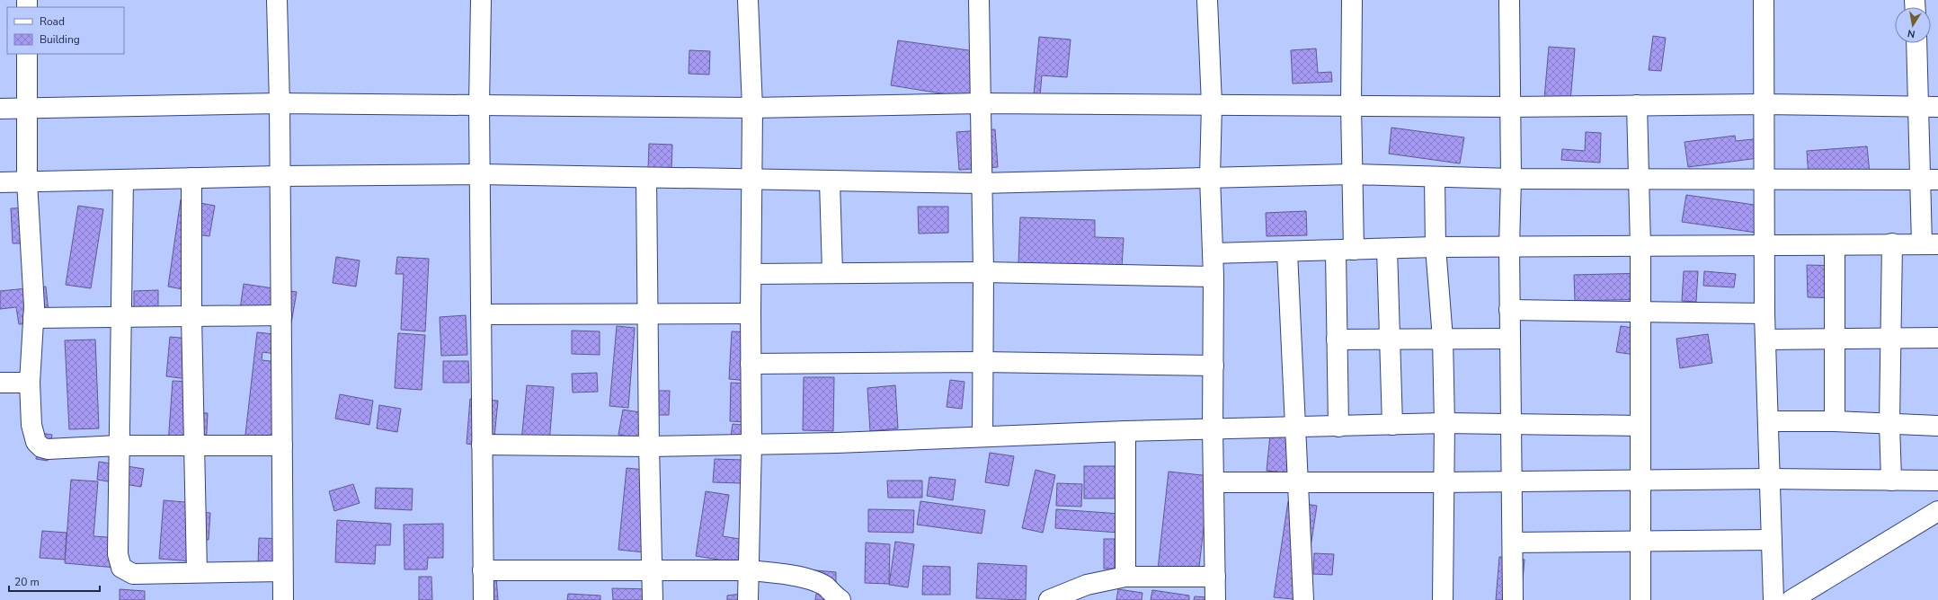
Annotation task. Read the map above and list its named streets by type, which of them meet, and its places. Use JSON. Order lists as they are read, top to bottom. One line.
{"legend":["Road","Building"],"scale_bar":"20 m","north":"bottom"}
